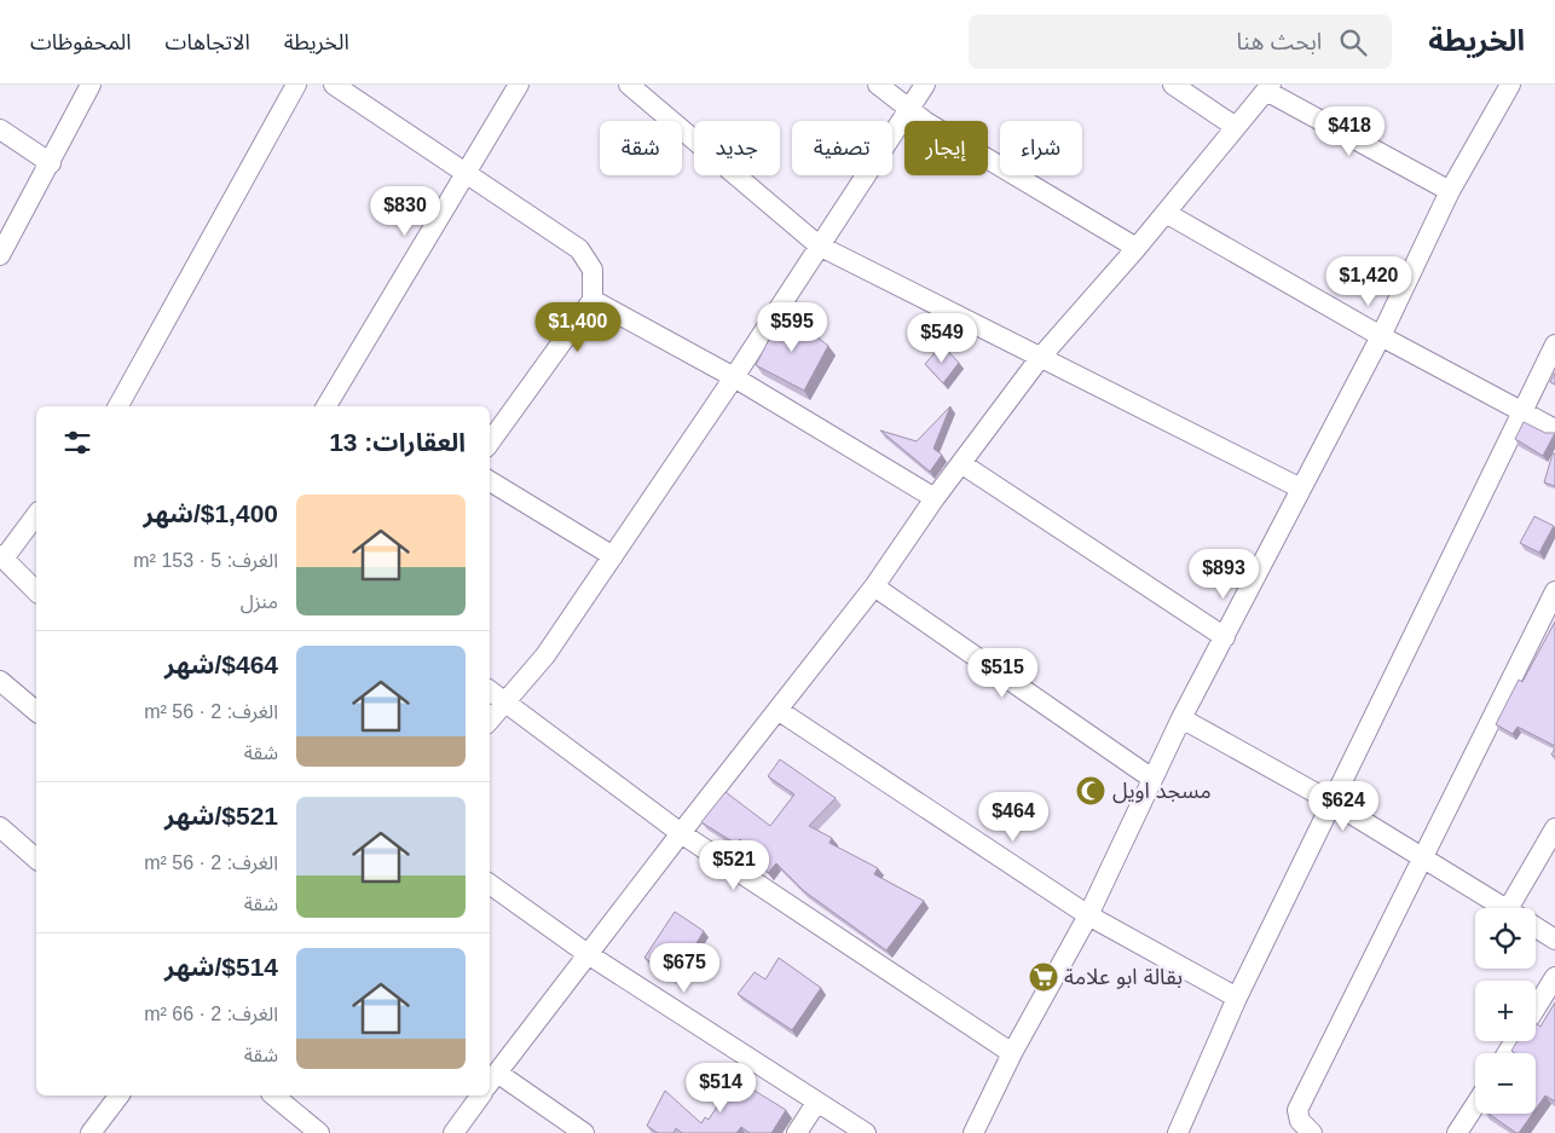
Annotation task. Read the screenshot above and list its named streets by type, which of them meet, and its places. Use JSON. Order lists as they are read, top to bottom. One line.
{"places":{"mosque":["مسجد اويل"],"supermarket":["بقالة ابو علامة"]},"page":{"header":"الخريطة","search":"ابحث هنا","nav":["الخريطة","الاتجاهات","المحفوظات"],"price":["$418","$830","$1,420","$1,400","$595","$549","$893","$515","$624","$464","$521","$675","$514"],"chip":["شراء","إيجار","تصفية","جديد","شقة"],"heading":"العقارات: 13","list":[{"name":"$1,400/شهر","note":"الغرف: 5 · 153 m² · منزل"},{"name":"$464/شهر","note":"الغرف: 2 · 56 m² · شقة"},{"name":"$521/شهر","note":"الغرف: 2 · 56 m² · شقة"},{"name":"$514/شهر","note":"الغرف: 2 · 66 m² · شقة"}],"map_buttons":["+","−"]}}
